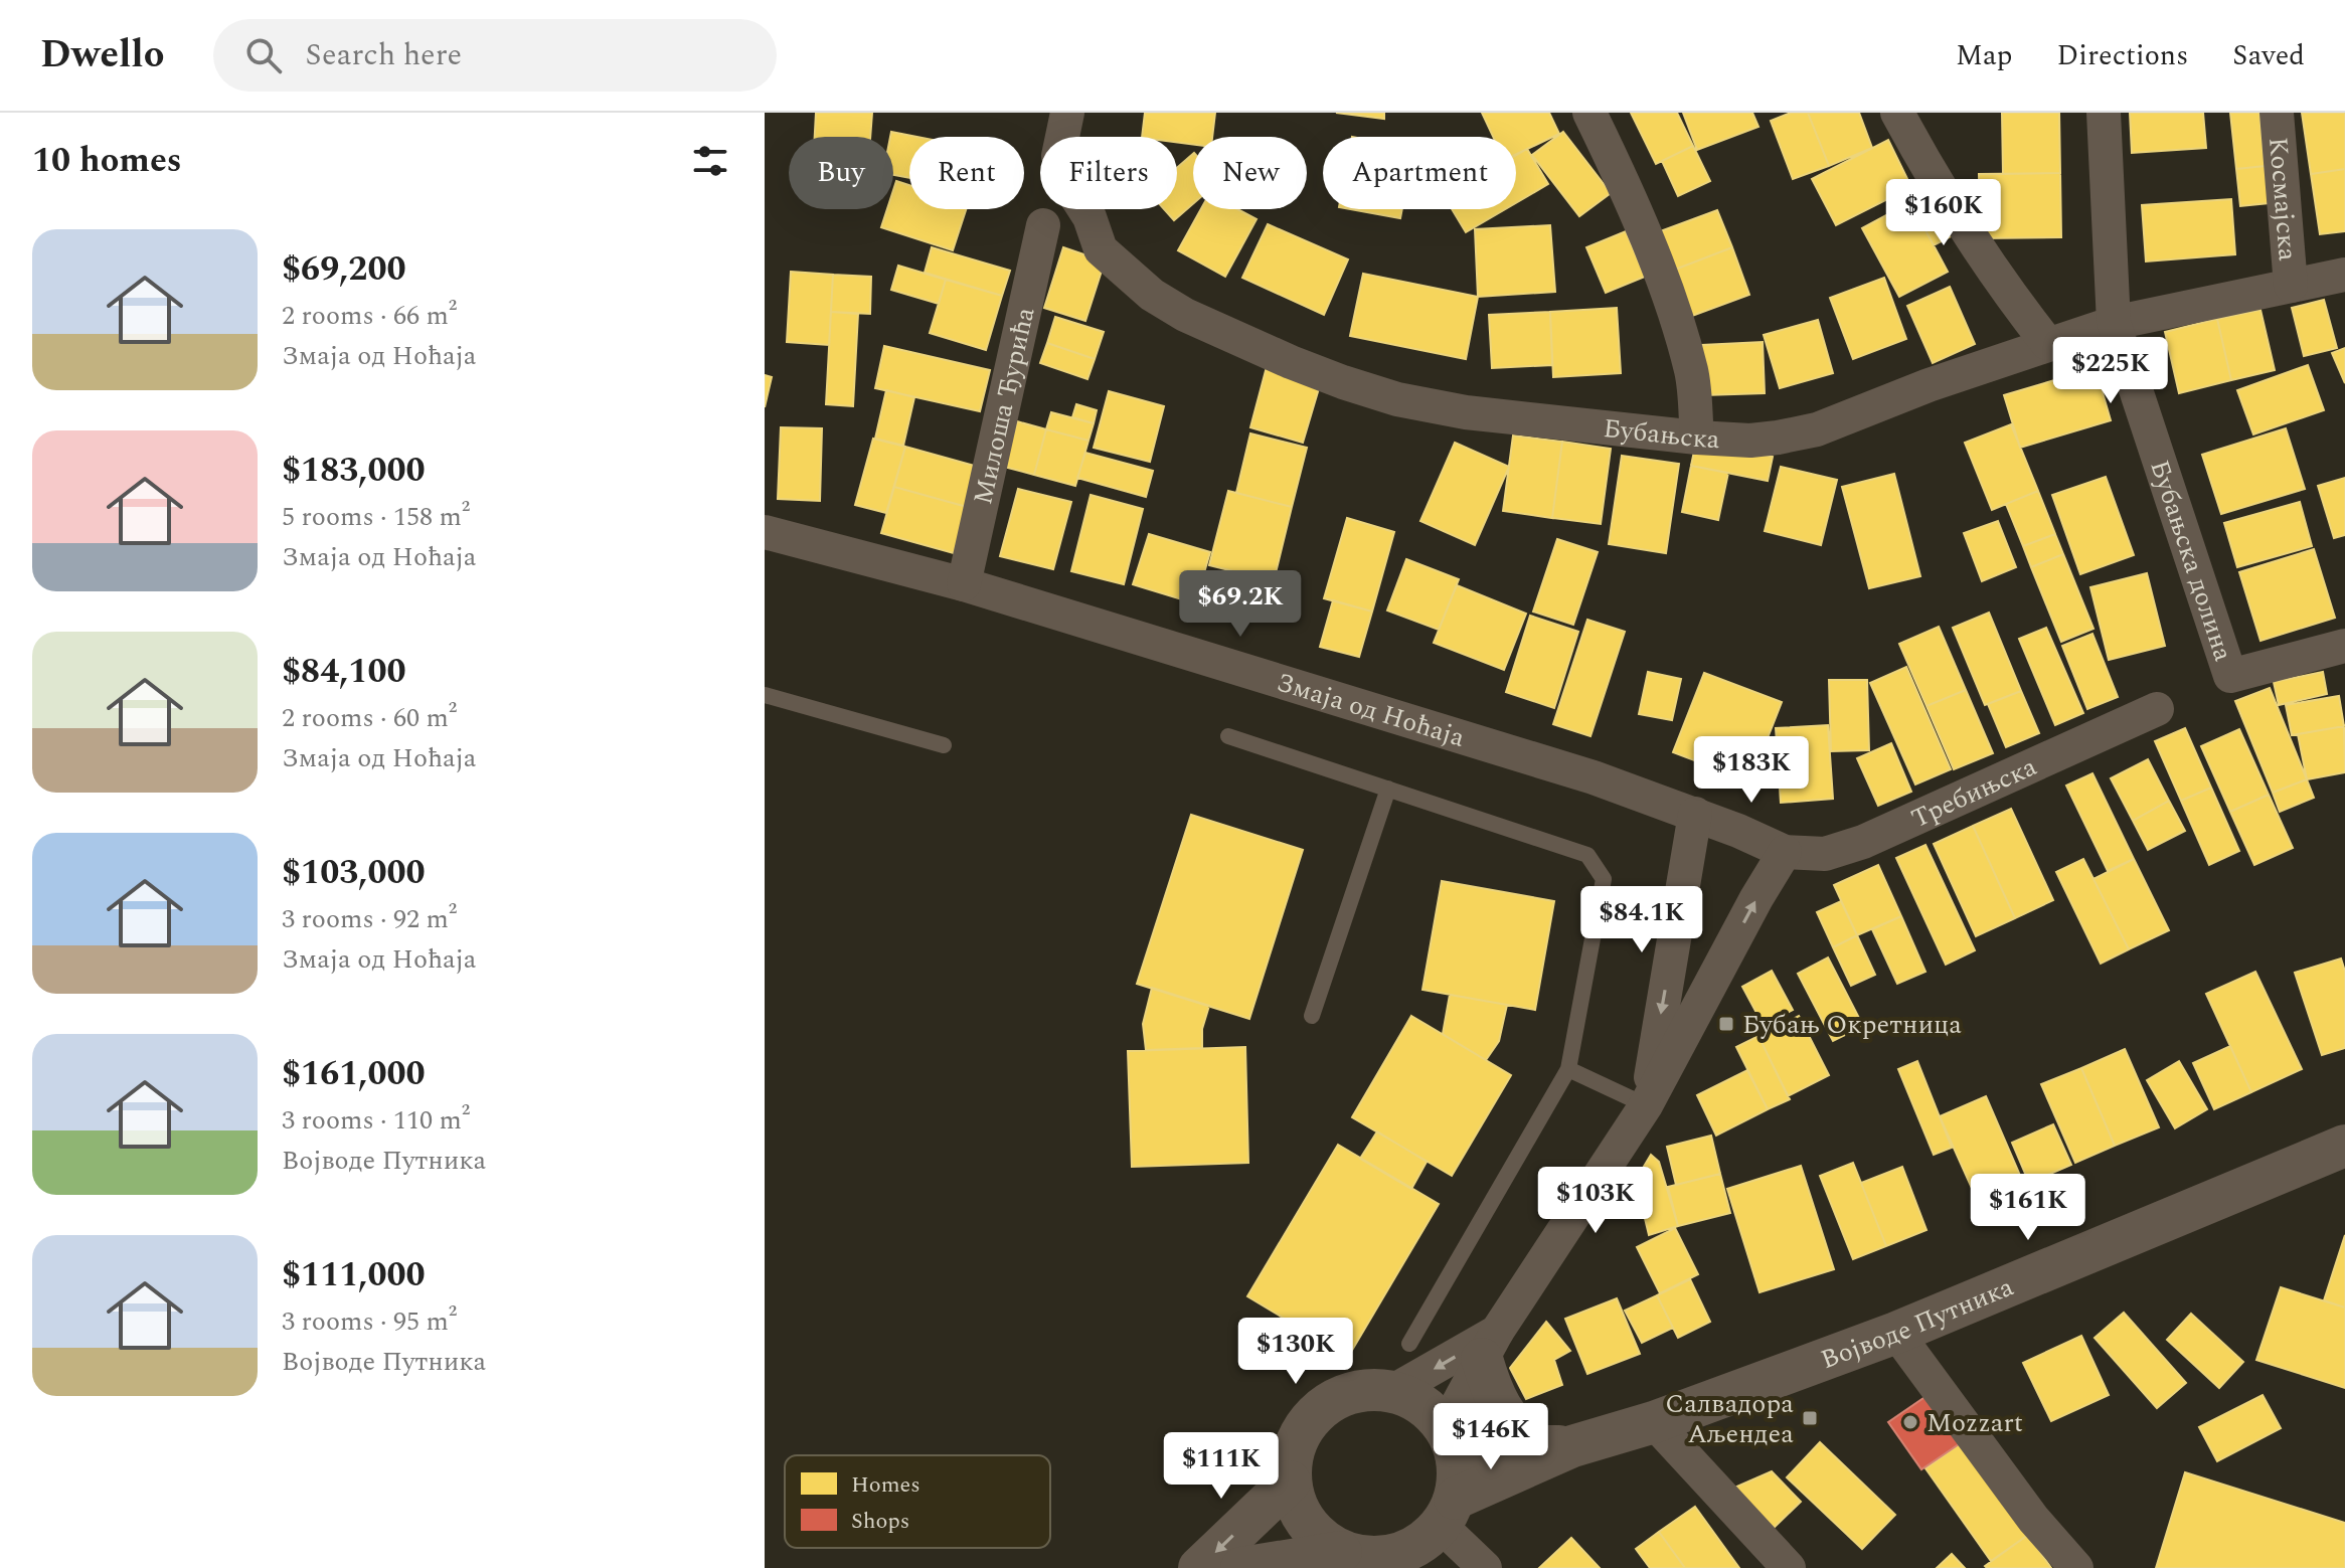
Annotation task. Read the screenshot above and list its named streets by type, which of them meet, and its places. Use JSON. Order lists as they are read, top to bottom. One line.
{"streets":{"street":["Космајска","Милоша Ђурића","Бубањска","Бубањска долина","Змаја од Ноћаја","Требињска","Војводе Путника"]},"crossings":[["Космајска","Бубањска"],["Милоша Ђурића","Змаја од Ноћаја"],["Бубањска","Бубањска долина"],["Змаја од Ноћаја","Требињска"]],"places":{"transit":["Бубањ Окретница","Салвадора Аљендеа"],"other":["Mozzart"]},"legend":["Homes","Shops"],"page":{"header":"Dwello","search":"Search here","nav":["Map","Directions","Saved"],"heading":"10 homes","chip":["Buy","Rent","Filters","New","Apartment"],"price":["$160K","$225K","$69.2K","$183K","$84.1K","$103K","$161K","$130K","$146K","$111K"],"list":[{"name":"$69,200","note":"2 rooms · 66 m² · Змаја од Ноћаја"},{"name":"$183,000","note":"5 rooms · 158 m² · Змаја од Ноћаја"},{"name":"$84,100","note":"2 rooms · 60 m² · Змаја од Ноћаја"},{"name":"$103,000","note":"3 rooms · 92 m² · Змаја од Ноћаја"},{"name":"$161,000","note":"3 rooms · 110 m² · Војводе Путника"},{"name":"$111,000","note":"3 rooms · 95 m² · Војводе Путника"}]}}
